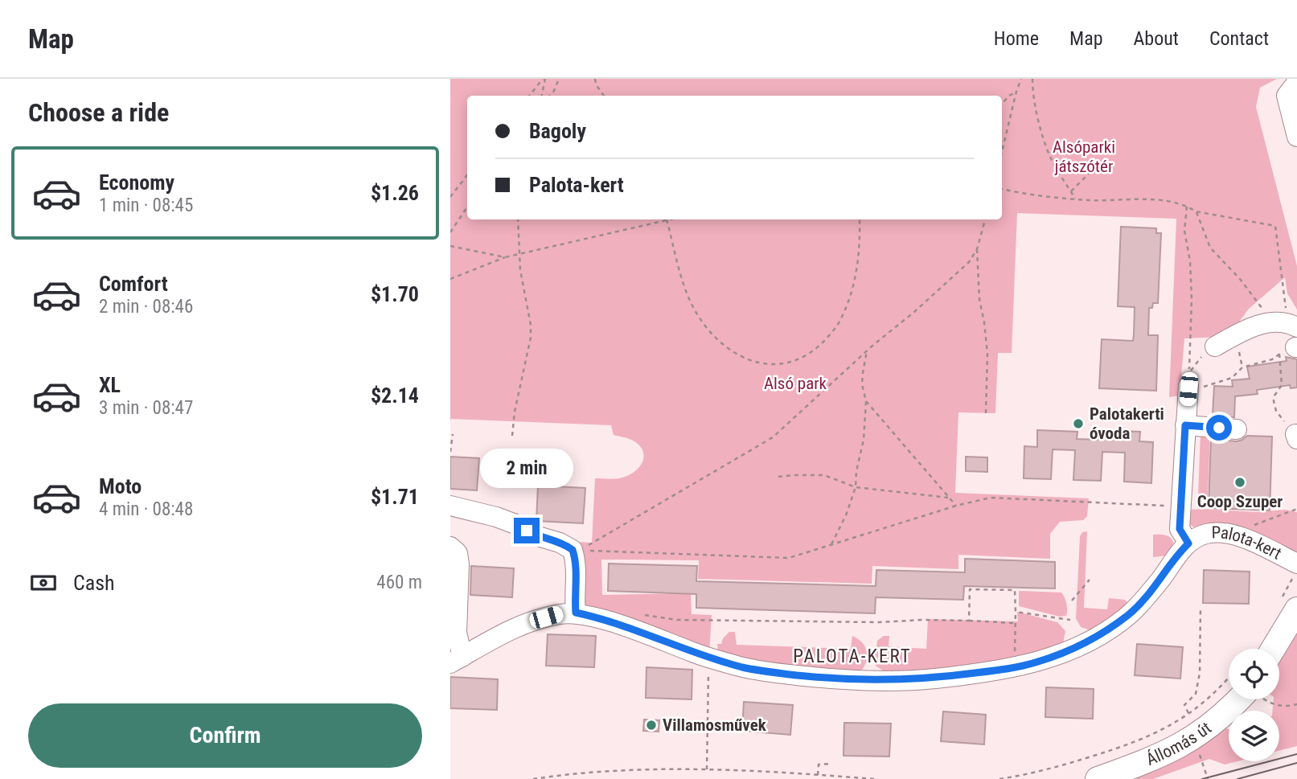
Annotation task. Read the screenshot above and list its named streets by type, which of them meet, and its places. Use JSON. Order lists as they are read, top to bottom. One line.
{"streets":{"main road":["Állomás út"],"street":["Palota-kert"]},"districts":["PALOTA-KERT"],"parks":["Alsóparki játszótér","Alsó park"],"places":["Palotakerti óvoda","Coop Szuper","Villamosművek"],"page":{"header":"Map","nav":["Home","Map","About","Contact"],"heading":"Choose a ride","banner":["Bagoly","Palota-kert"],"list":[{"name":"Economy","note":"1 min · 08:45","value":"$1.26"},{"name":"Comfort","note":"2 min · 08:46","value":"$1.70"},{"name":"XL","note":"3 min · 08:47","value":"$2.14"},{"name":"Moto","note":"4 min · 08:48","value":"$1.71"}],"bubble":"2 min","pay":["Cash","460 m"],"buttons":"Confirm"}}
